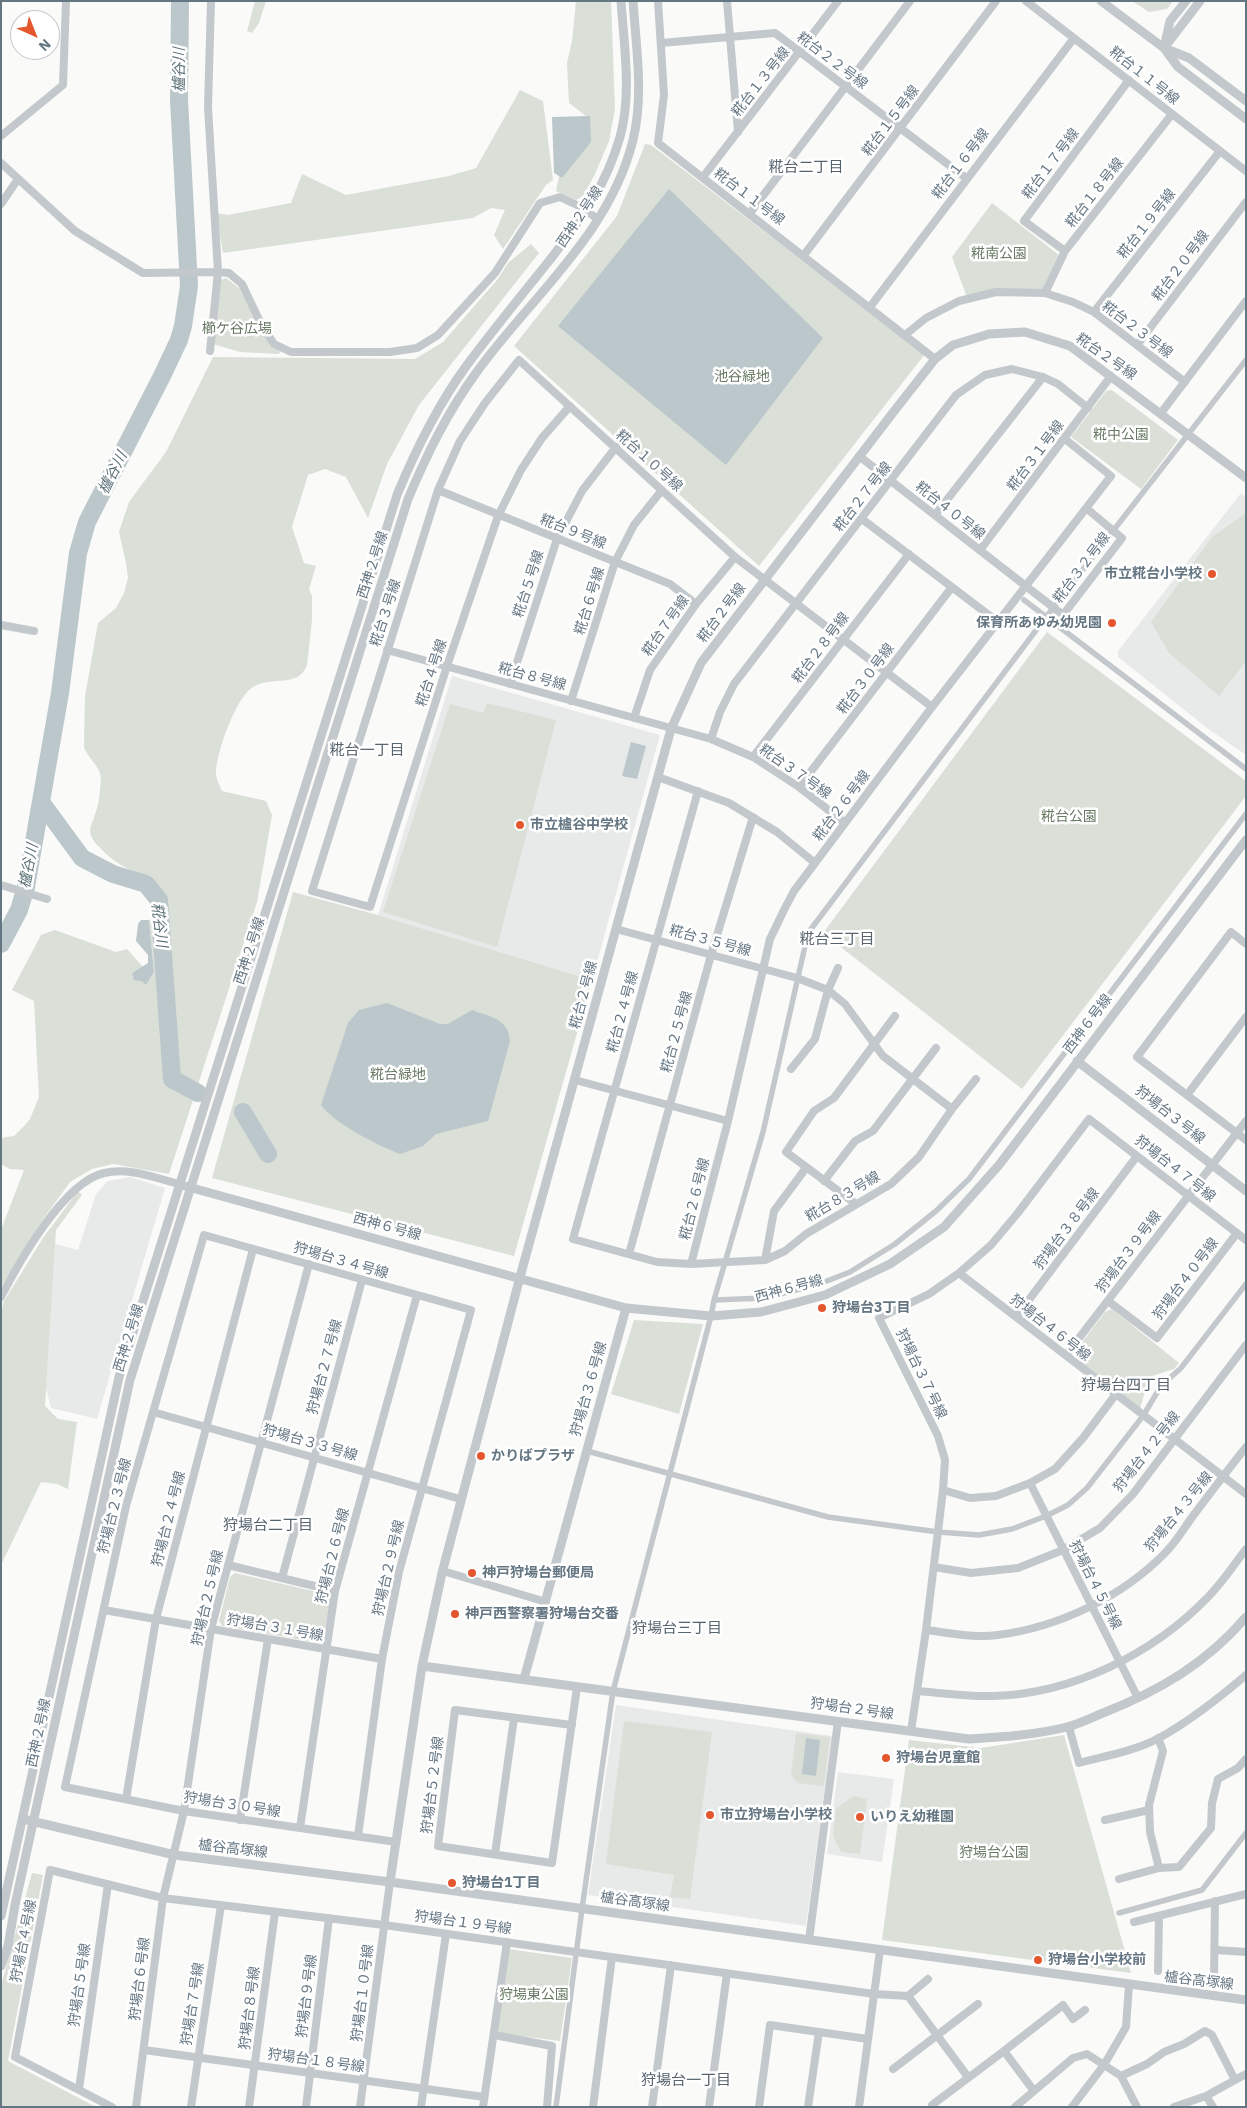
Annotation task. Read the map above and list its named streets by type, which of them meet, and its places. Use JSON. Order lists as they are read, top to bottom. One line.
{"streets":{"street":["糀台２２号線","糀台１１号線","糀台１３号線","糀台１５号線","糀台１６号線","糀台１７号線","糀台１８号線","西神２号線","糀台１９号線","糀台２０号線","糀台２３号線","糀台２号線","糀台３１号線","糀台１０号線","糀台２７号線","糀台４０号線","糀台９号線","糀台３２号線","糀台５号線","糀台６号線","糀台３号線","糀台７号線","糀台２８号線","糀台４号線","糀台８号線","糀台３０号線","糀台３７号線","糀台２６号線","糀台３５号線","糀台２４号線","西神６号線","糀台２５号線","狩場台３号線","狩場台４７号線","糀台８３号線","狩場台３８号線","狩場台３９号線","狩場台３４号線","狩場台４０号線","狩場台４６号線","狩場台２７号線","狩場台３７号線","狩場台３６号線","狩場台３３号線","狩場台４２号線","狩場台２３号線","狩場台４３号線","狩場台２４号線","狩場台２６号線","狩場台２９号線","狩場台４５号線","狩場台２５号線","狩場台３１号線","狩場台２号線","狩場台５２号線","狩場台３０号線","櫨谷高塚線","狩場台１９号線","狩場台４号線","狩場台６号線","狩場台５号線","狩場台１０号線","狩場台９号線","狩場台７号線","狩場台８号線","狩場台１８号線"]},"crossings":[["糀台２２号線","糀台１１号線"],["糀台２２号線","糀台１３号線"],["糀台２２号線","糀台１５号線"],["糀台２２号線","糀台１６号線"],["糀台１１号線","糀台１３号線"],["糀台１１号線","糀台１５号線"],["糀台１１号線","糀台１６号線"],["糀台１１号線","糀台１７号線"],["糀台１１号線","糀台１８号線"],["糀台１１号線","糀台１９号線"],["糀台１１号線","糀台２３号線"],["糀台１１号線","糀台２号線"],["糀台１７号線","糀台１８号線"],["糀台１８号線","糀台２３号線"],["西神２号線","西神６号線"],["西神２号線","櫨谷高塚線"],["糀台１９号線","糀台２３号線"],["糀台２０号線","糀台２３号線"],["糀台２号線","糀台３１号線"],["糀台２号線","糀台１０号線"],["糀台２号線","糀台４０号線"],["糀台２号線","糀台８号線"],["糀台２号線","糀台３７号線"],["糀台２号線","糀台３５号線"],["糀台２号線","西神６号線"],["糀台２号線","狩場台３３号線"],["糀台２号線","狩場台２号線"],["糀台２号線","狩場台３０号線"],["糀台２号線","櫨谷高塚線"],["糀台２号線","狩場台１０号線"],["糀台３１号線","糀台２７号線"],["糀台３１号線","糀台４０号線"],["糀台３１号線","糀台２６号線"],["糀台１０号線","糀台２７号線"],["糀台１０号線","糀台５号線"],["糀台１０号線","糀台６号線"],["糀台１０号線","糀台３号線"],["糀台１０号線","糀台７号線"],["糀台１０号線","糀台２８号線"],["糀台１０号線","糀台４号線"],["糀台１０号線","糀台３０号線"],["糀台１０号線","糀台２６号線"],["糀台２７号線","糀台４０号線"],["糀台２７号線","糀台３７号線"],["糀台４０号線","糀台３２号線"],["糀台４０号線","糀台２６号線"],["糀台９号線","糀台５号線"],["糀台９号線","糀台６号線"],["糀台９号線","糀台３号線"],["糀台９号線","糀台７号線"],["糀台９号線","糀台４号線"],["糀台３２号線","糀台２６号線"],["糀台５号線","糀台８号線"],["糀台６号線","糀台８号線"],["糀台３号線","糀台４号線"],["糀台３号線","糀台８号線"],["糀台７号線","糀台８号線"],["糀台２８号線","糀台３７号線"],["糀台４号線","糀台８号線"],["糀台８号線","糀台３７号線"],["糀台３０号線","糀台３７号線"],["糀台３７号線","糀台２６号線"],["糀台２６号線","糀台３５号線"],["糀台２６号線","糀台８３号線"],["糀台３５号線","糀台２４号線"],["糀台３５号線","糀台２５号線"],["糀台２４号線","糀台８３号線"],["西神６号線","狩場台３号線"],["西神６号線","狩場台３６号線"],["糀台２５号線","糀台８３号線"],["狩場台３号線","狩場台３９号線"],["狩場台４７号線","狩場台３８号線"],["狩場台４７号線","狩場台３９号線"],["狩場台４７号線","狩場台４０号線"],["狩場台４７号線","狩場台３７号線"],["狩場台３８号線","狩場台４６号線"],["狩場台３９号線","狩場台４０号線"],["狩場台３９号線","狩場台４６号線"],["狩場台３４号線","狩場台２７号線"],["狩場台３４号線","狩場台２３号線"],["狩場台３４号線","狩場台２４号線"],["狩場台３４号線","狩場台２６号線"],["狩場台３４号線","狩場台２９号線"],["狩場台３４号線","狩場台２５号線"],["狩場台４６号線","狩場台３７号線"],["狩場台４６号線","狩場台４２号線"],["狩場台４６号線","狩場台４３号線"],["狩場台２７号線","狩場台３３号線"],["狩場台３７号線","狩場台４２号線"],["狩場台３７号線","狩場台４３号線"],["狩場台３７号線","狩場台２号線"],["狩場台３６号線","狩場台２号線"],["狩場台３３号線","狩場台２３号線"],["狩場台３３号線","狩場台２４号線"],["狩場台３３号線","狩場台２６号線"],["狩場台３３号線","狩場台２９号線"],["狩場台３３号線","狩場台２５号線"],["狩場台４２号線","狩場台４５号線"],["狩場台２３号線","狩場台３１号線"],["狩場台２３号線","狩場台３０号線"],["狩場台４３号線","狩場台４５号線"],["狩場台２４号線","狩場台３１号線"],["狩場台２４号線","狩場台３０号線"],["狩場台２６号線","狩場台３１号線"],["狩場台２６号線","狩場台３０号線"],["狩場台２９号線","狩場台３１号線"],["狩場台２９号線","狩場台３０号線"],["狩場台４５号線","狩場台２号線"],["狩場台２５号線","狩場台３１号線"],["狩場台２５号線","狩場台３０号線"],["狩場台２５号線","櫨谷高塚線"],["狩場台２５号線","狩場台６号線"],["狩場台２号線","狩場台５２号線"],["櫨谷高塚線","狩場台６号線"],["櫨谷高塚線","狩場台１０号線"],["狩場台１９号線","狩場台４号線"],["狩場台１９号線","狩場台６号線"],["狩場台１９号線","狩場台５号線"],["狩場台１９号線","狩場台１０号線"],["狩場台１９号線","狩場台９号線"],["狩場台１９号線","狩場台７号線"],["狩場台１９号線","狩場台８号線"],["狩場台４号線","狩場台５号線"],["狩場台６号線","狩場台１８号線"],["狩場台１０号線","狩場台１８号線"],["狩場台９号線","狩場台１８号線"],["狩場台７号線","狩場台１８号線"],["狩場台８号線","狩場台１８号線"]],"districts":["糀台二丁目","糀台一丁目","糀台三丁目","狩場台四丁目","狩場台二丁目","狩場台三丁目","狩場台一丁目"],"water":["櫨谷川","糀谷川"],"parks":["糀南公園","櫛ケ谷広場","池谷緑地","糀中公園","糀台公園","糀台緑地","狩場台公園","狩場東公園"],"places":["市立糀台小学校","保育所あゆみ幼児園","市立櫨谷中学校","狩場台3丁目","かりばプラザ","神戸狩場台郵便局","神戸西警察署狩場台交番","狩場台児童館","市立狩場台小学校","いりえ幼稚園","狩場台1丁目","狩場台小学校前"],"north":"bottom right"}
